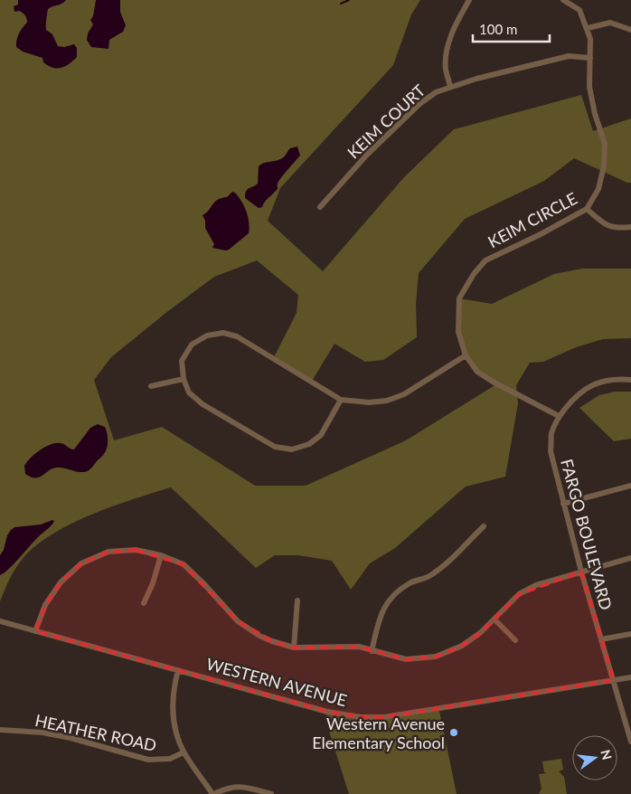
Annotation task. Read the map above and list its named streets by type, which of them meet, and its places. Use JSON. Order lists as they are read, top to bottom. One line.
{"streets":{"street":["KEIM COURT","KEIM CIRCLE","FARGO BOULEVARD","WESTERN AVENUE","HEATHER ROAD"]},"crossings":[["KEIM COURT","KEIM CIRCLE"],["KEIM CIRCLE","FARGO BOULEVARD"],["FARGO BOULEVARD","WESTERN AVENUE"]],"places":["Western Avenue Elementary School"],"scale_bar":"100 m","north":"right"}
